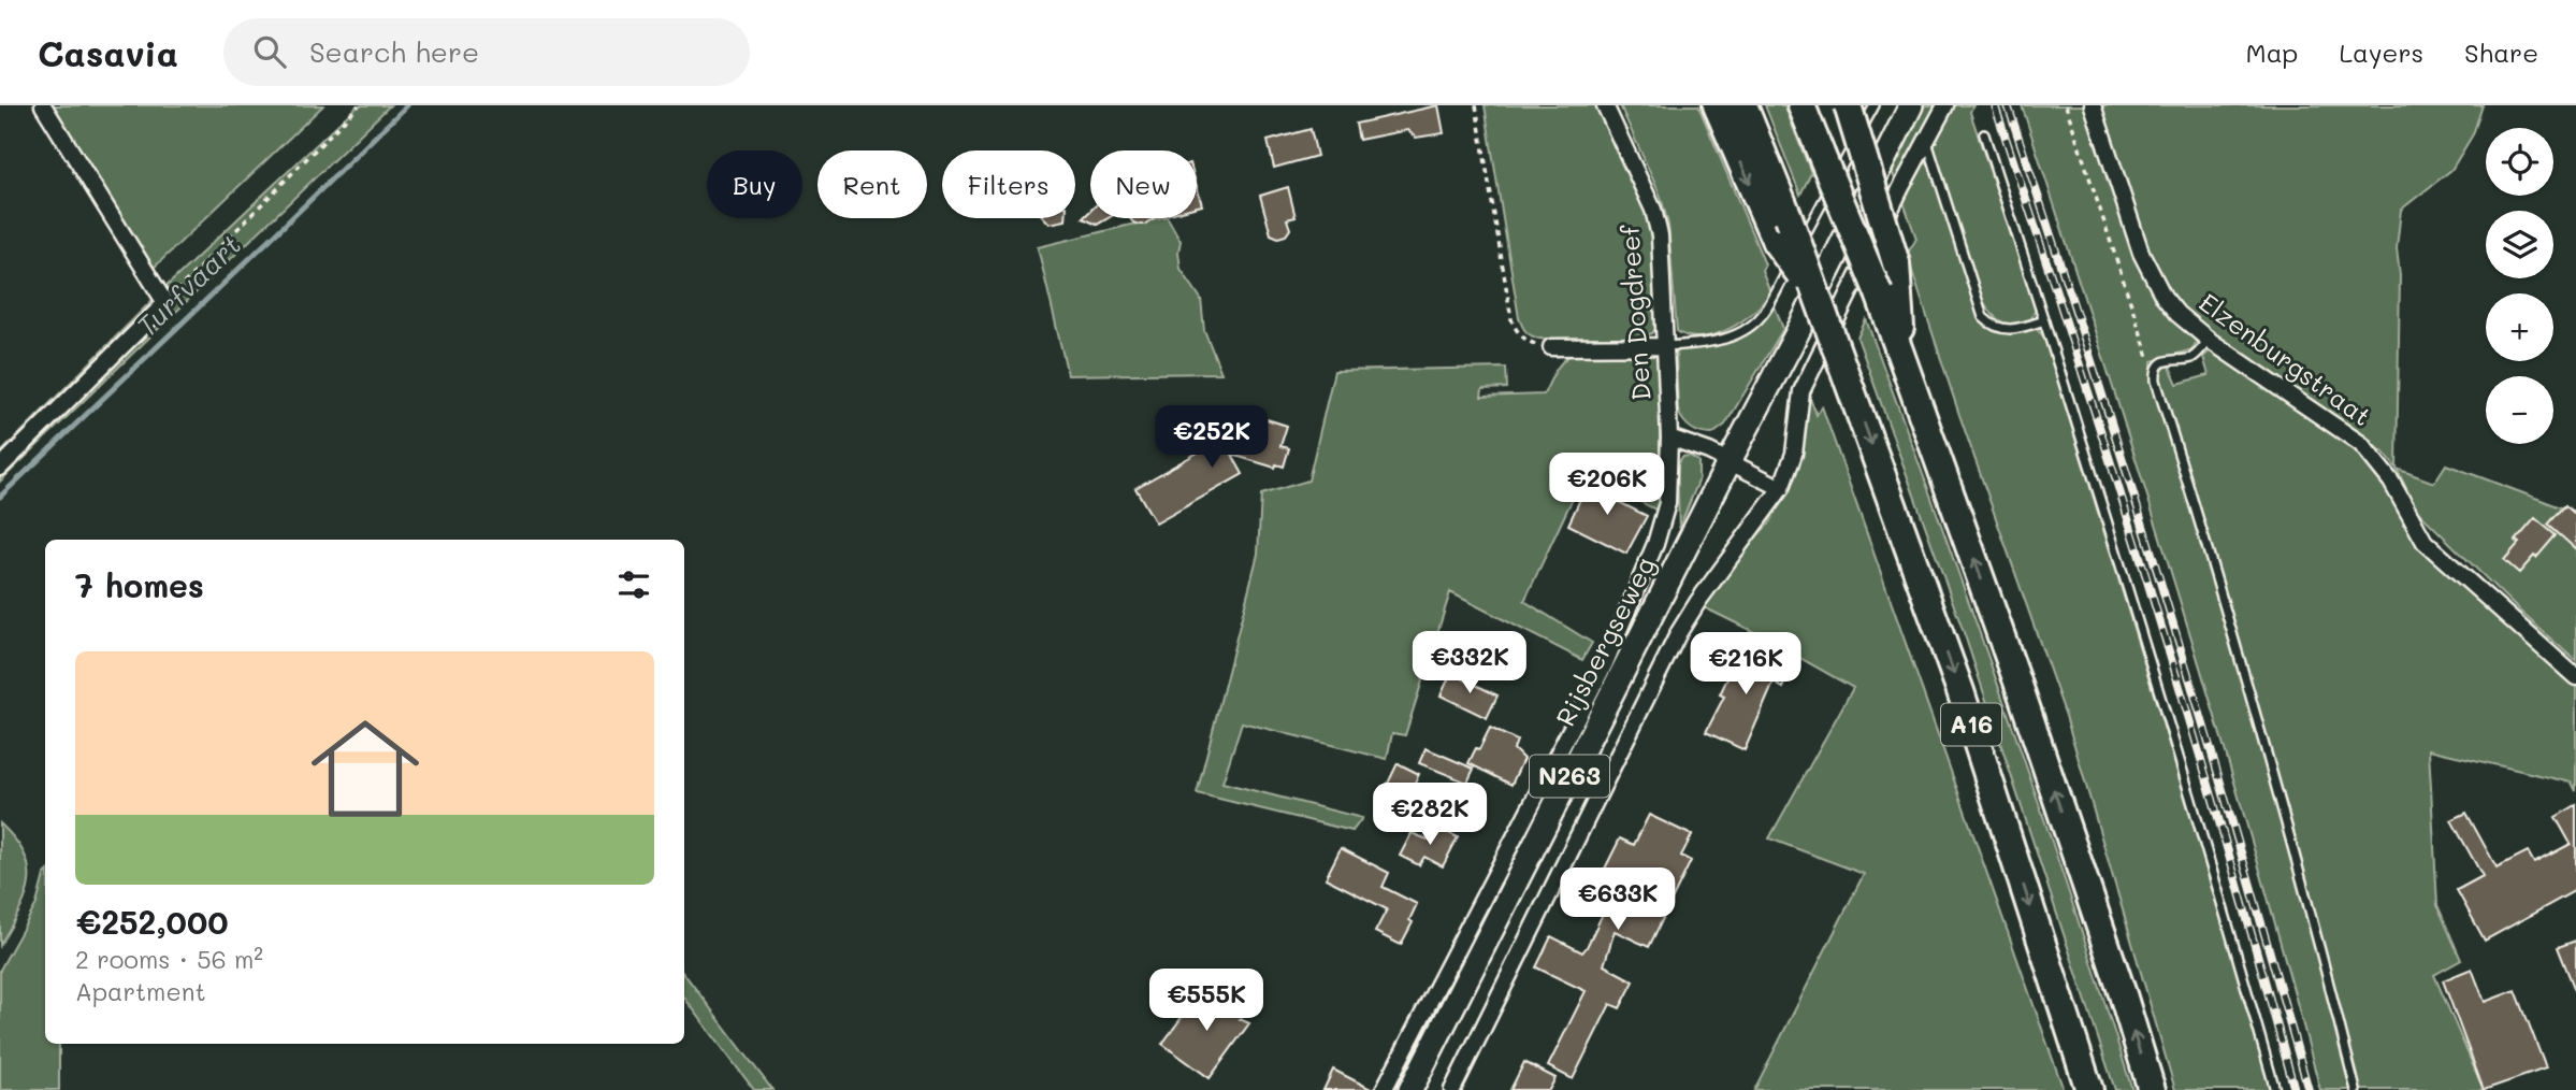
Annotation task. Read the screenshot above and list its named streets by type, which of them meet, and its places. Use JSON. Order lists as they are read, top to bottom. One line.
{"streets":{"highway":["A16"],"main road":["Rijsbergseweg","N263"],"street":["Den Dogdreef","Elzenburgstraat"]},"crossings":[["Den Dogdreef","Rijsbergseweg"]],"water":["Turfvaart"],"page":{"header":"Casavia","search":"Search here","nav":["Map","Layers","Share"],"map_buttons":["+","−"],"chip":["Buy","Rent","Filters","New"],"price":["€252K","€206K","€332K","€216K","€282K","€633K","€555K"],"heading":"7 homes","list":[{"name":"€252,000","note":"2 rooms · 56 m² · Apartment"}]}}
